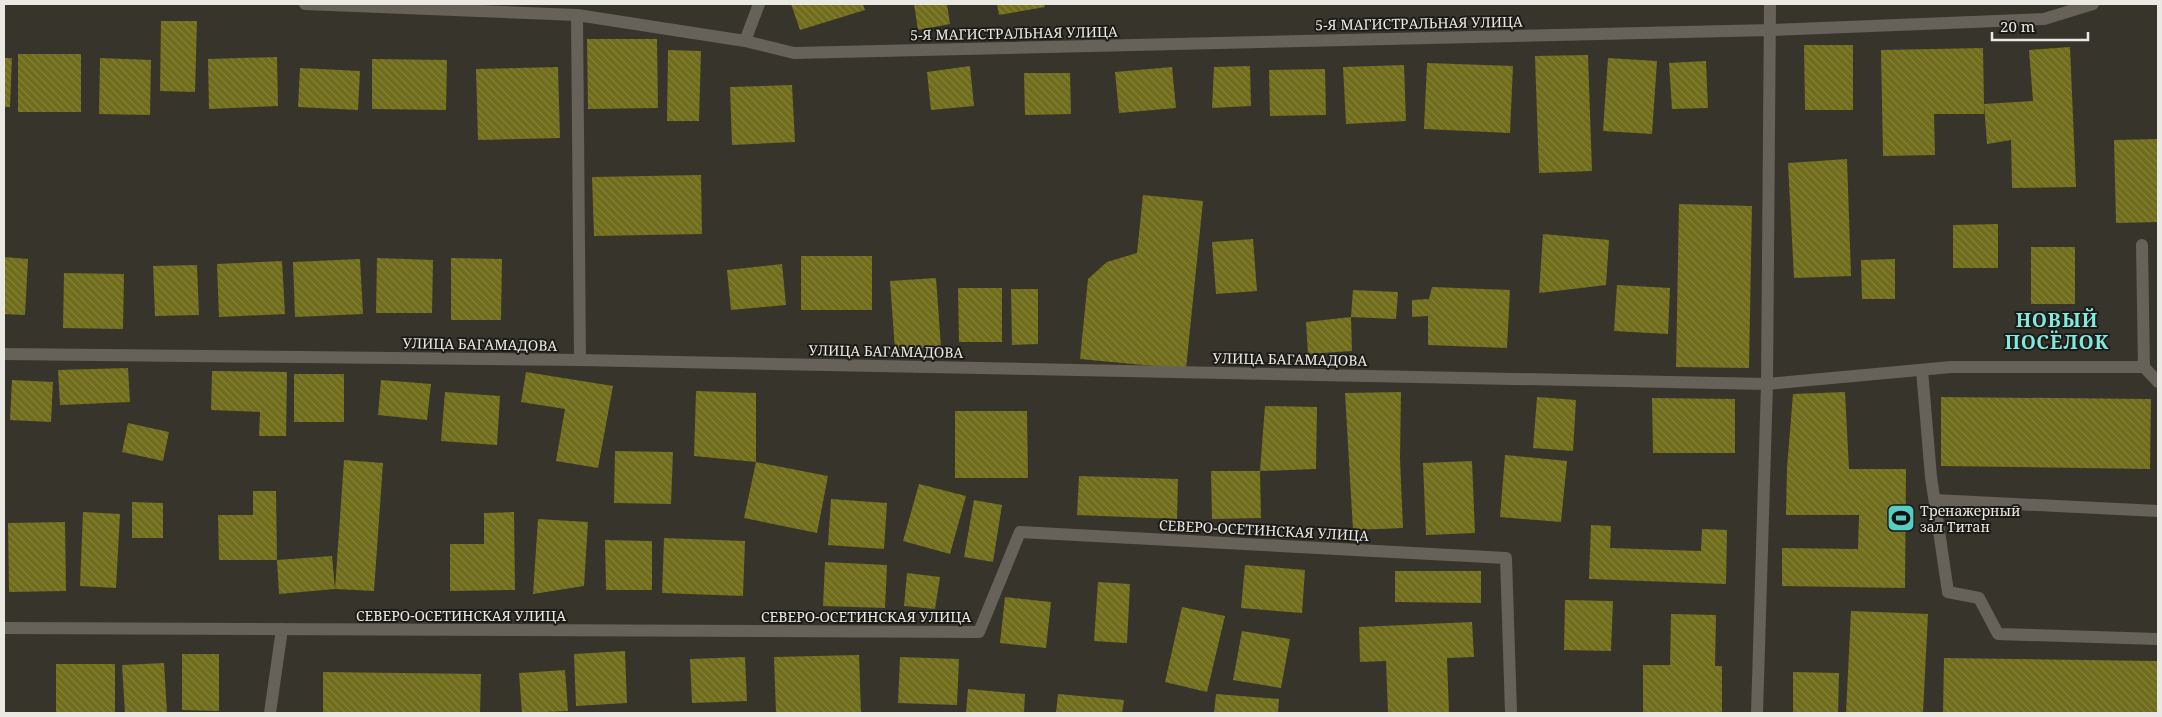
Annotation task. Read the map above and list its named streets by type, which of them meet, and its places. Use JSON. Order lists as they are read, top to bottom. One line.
{"streets":{"street":["5-Я МАГИСТРАЛЬНАЯ УЛИЦА","УЛИЦА БАГАМАДОВА","СЕВЕРО-ОСЕТИНСКАЯ УЛИЦА"]},"districts":["НОВЫЙ ПОСЁЛОК"],"places":{"sports":["Тренажерный зал Титан"]},"scale_bar":"20 m"}
